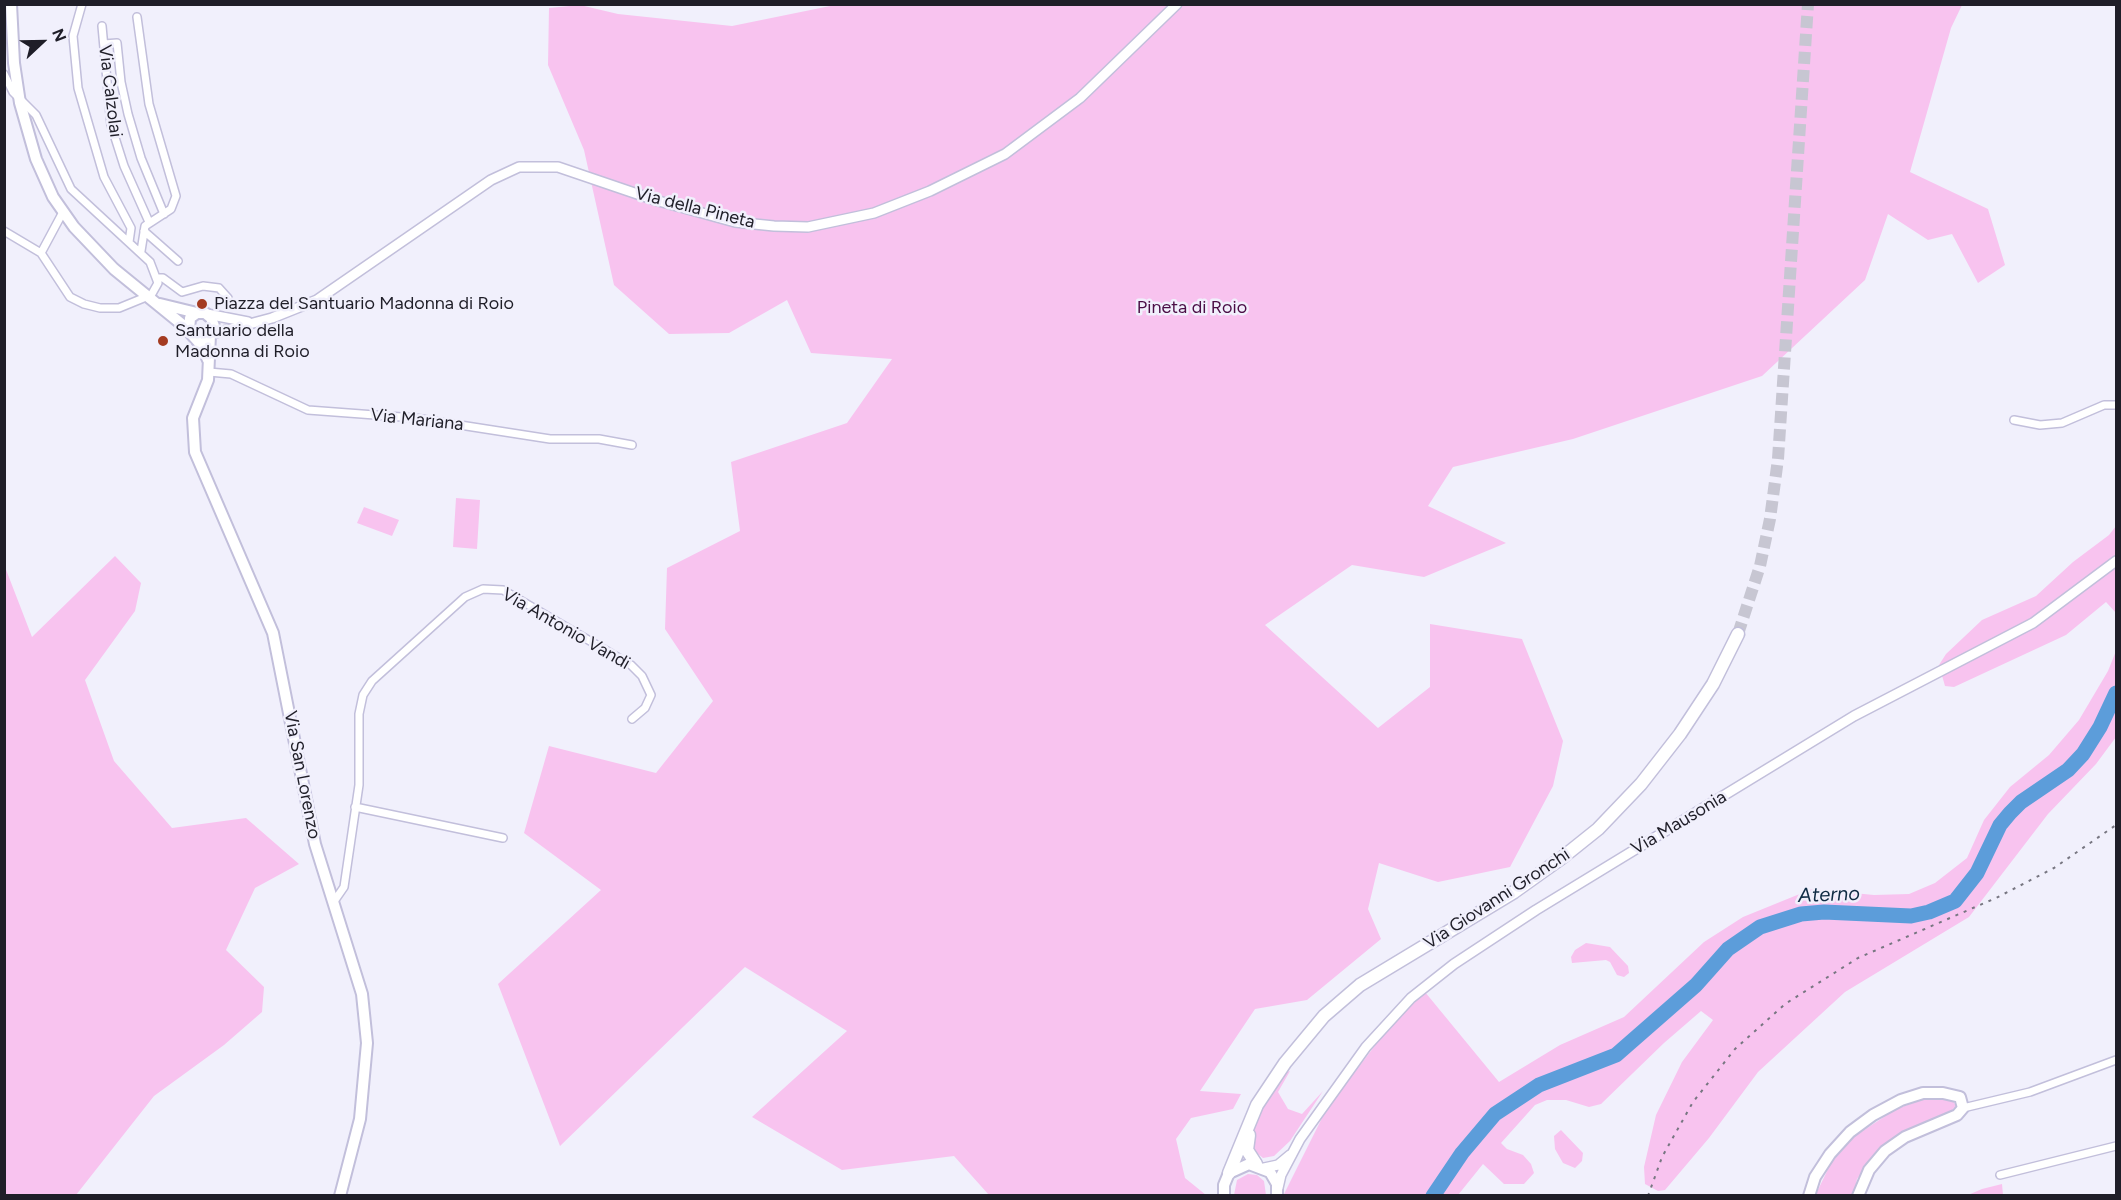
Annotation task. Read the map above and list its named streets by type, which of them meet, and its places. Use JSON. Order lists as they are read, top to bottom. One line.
{"streets":{"highway":["Via Giovanni Gronchi"],"main road":["Via della Pineta","Via San Lorenzo","Via Mausonia"],"street":["Via Calzolai","Via Mariana","Via Antonio Vandi"]},"crossings":[["Via della Pineta","Via San Lorenzo"],["Via Mariana","Via San Lorenzo"],["Via Antonio Vandi","Via San Lorenzo"],["Via Mausonia","Via Giovanni Gronchi"]],"water":["Aterno"],"parks":["Pineta di Roio"],"places":["Piazza del Santuario Madonna di Roio","Santuario della Madonna di Roio"],"north":"right"}
